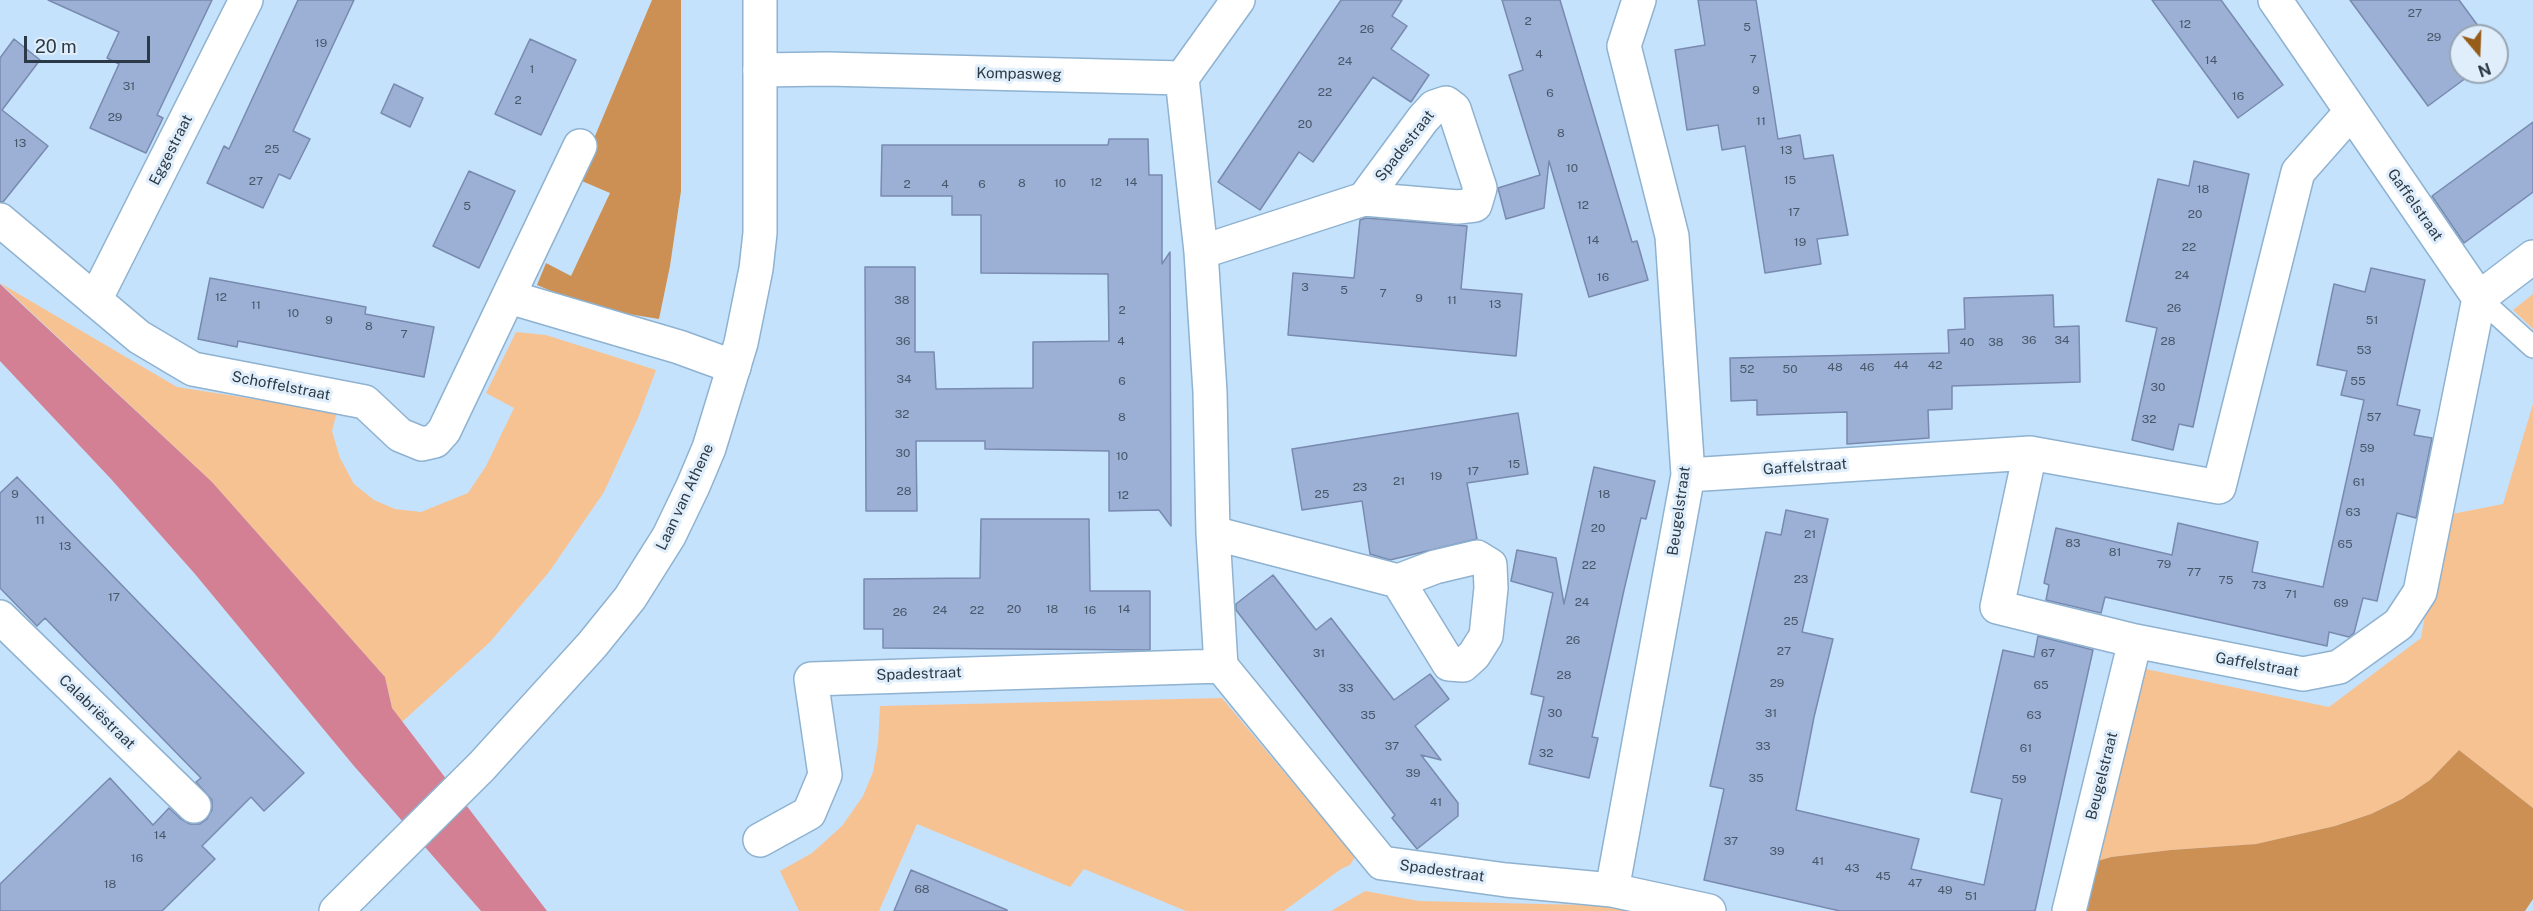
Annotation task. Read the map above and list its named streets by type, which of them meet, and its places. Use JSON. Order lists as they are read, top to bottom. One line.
{"streets":{"street":["Kompasweg","Spadestraat","Eggestraat","Gaffelstraat","Schoffelstraat","Laan van Athene","Beugelstraat","Calabriëstraat"]},"crossings":[["Kompasweg","Laan van Athene"],["Spadestraat","Beugelstraat"],["Eggestraat","Schoffelstraat"],["Gaffelstraat","Beugelstraat"]],"house_numbers":["27","2","12","5","26","29","19","4","7","14","24","1","31","9","22","6","16","2","29","11","20","8","13","25","13","10","15","27","12","14","8","10","2","4","6","18","12","5","17","20","14","19","22","24","16","3","5","7","12","9","38","11","13","11","26","2","10","9","51","8","7","36","34","36","4","28","40","38","53","44","42","48","46","52","50","34","6","55","30","32","8","57","32","59","30","10","15","17","19","21","61","23","28","9","25","18","12","63","11","20","21","83","65","13","81","79","22","77","23","75","73","71","17","24","69","20","18","14","24","22","16","26","25","26","27","31","67","28","29","65","33","30","31","35","63","37","33","61","32","39","35","59","41","14","37","39","16","41","43","45","47","18","68","49","51"],"scale_bar":"20 m","north":"bottom"}
